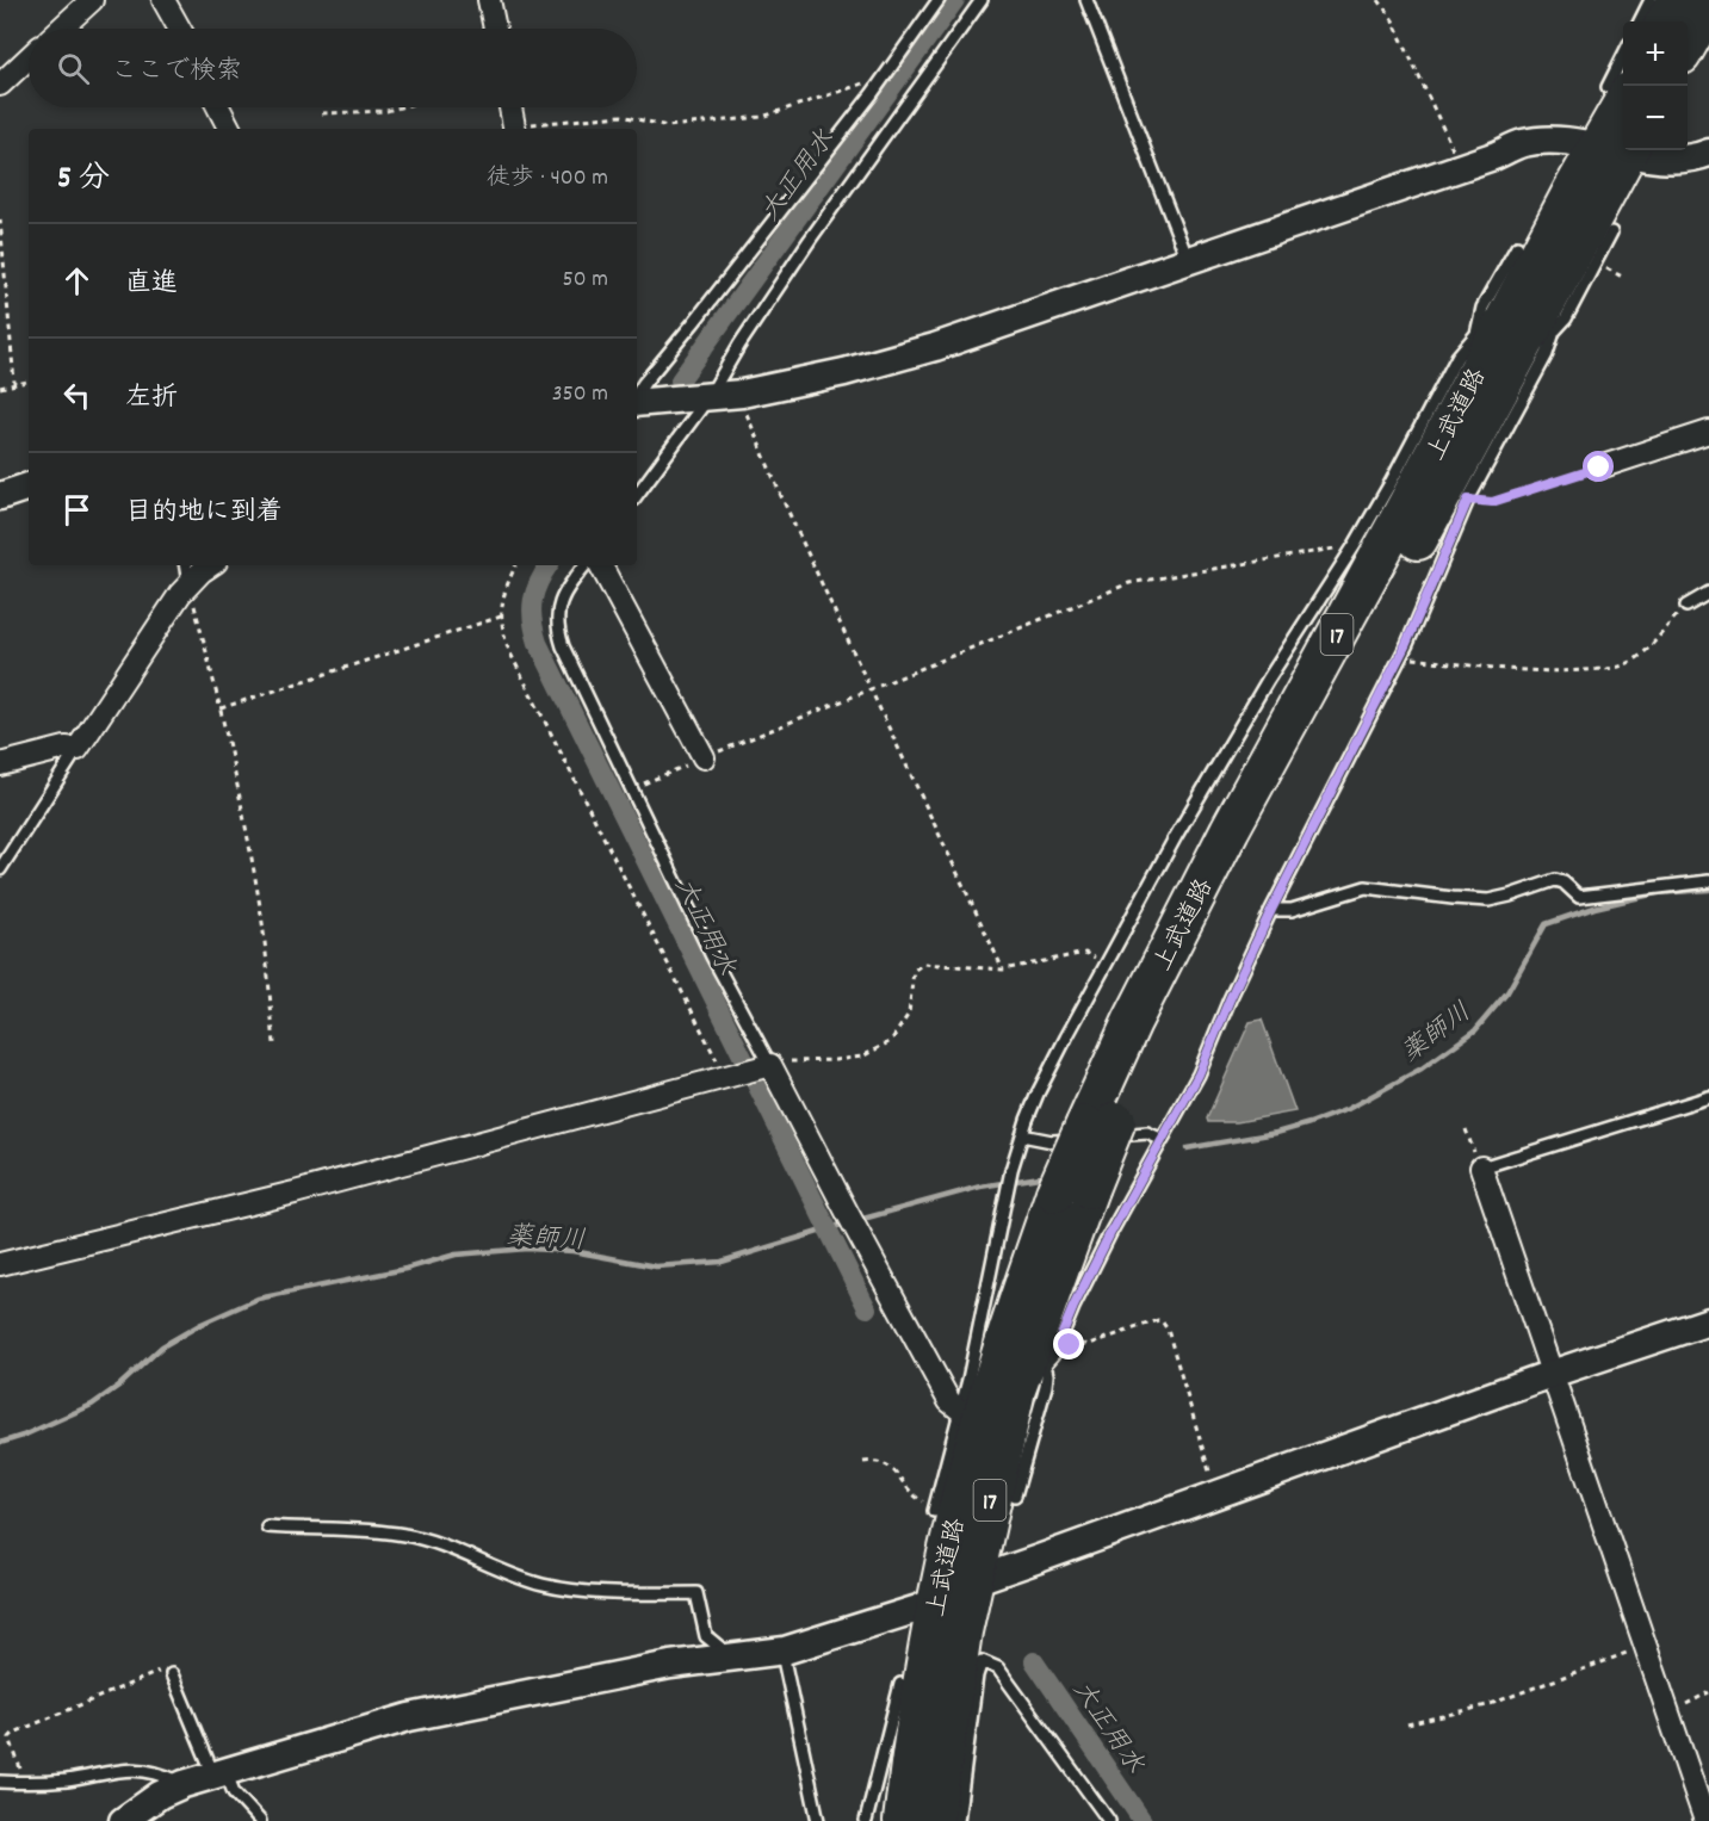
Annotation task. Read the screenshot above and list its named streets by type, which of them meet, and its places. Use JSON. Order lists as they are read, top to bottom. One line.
{"streets":{"highway":["上武道路","17"]},"water":["大正用水","薬師川"],"page":{"map_buttons":["+","−"],"search":"ここで検索","heading":["5 分","徒歩 · 400 m"],"list":[["直進","50 m"],["左折","350 m"],"目的地に到着"]}}
